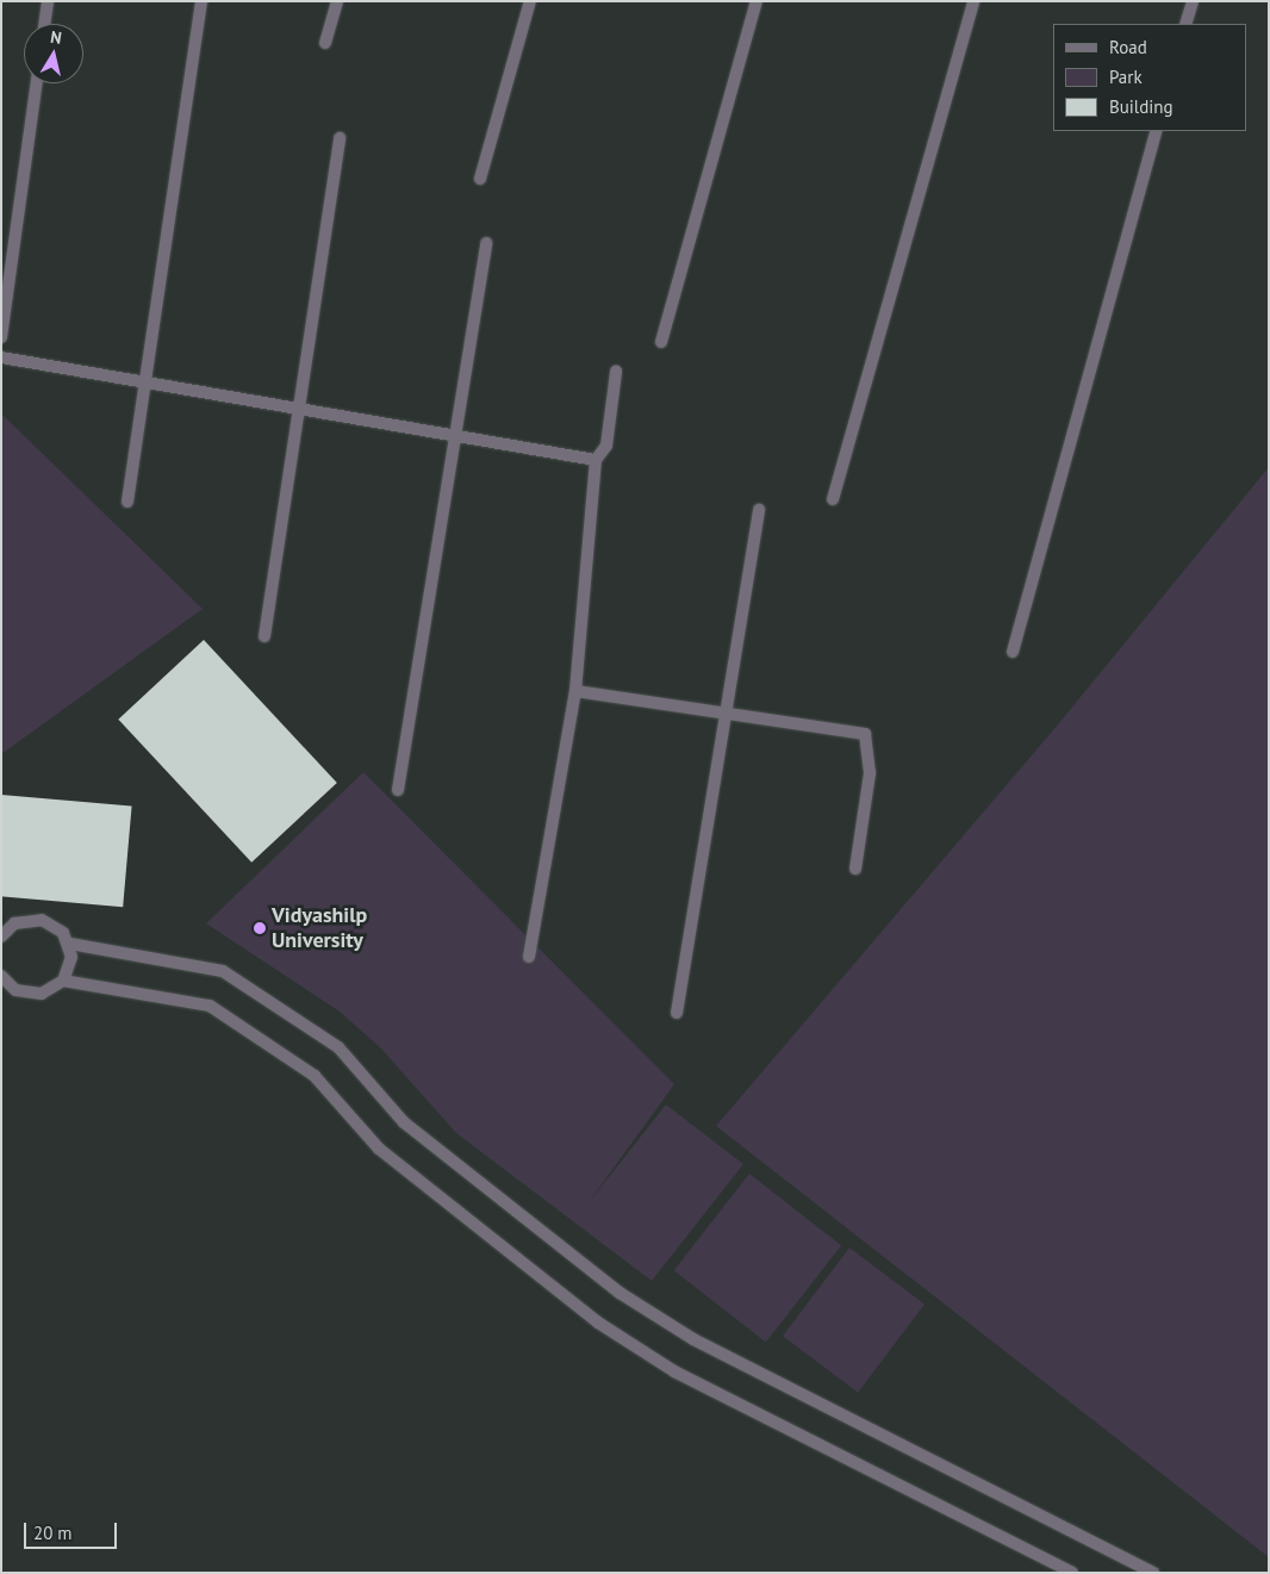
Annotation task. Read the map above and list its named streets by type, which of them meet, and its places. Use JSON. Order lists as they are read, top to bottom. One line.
{"places":["Vidyashilp University"],"legend":["Road","Park","Building"],"scale_bar":"20 m","north":"top"}
